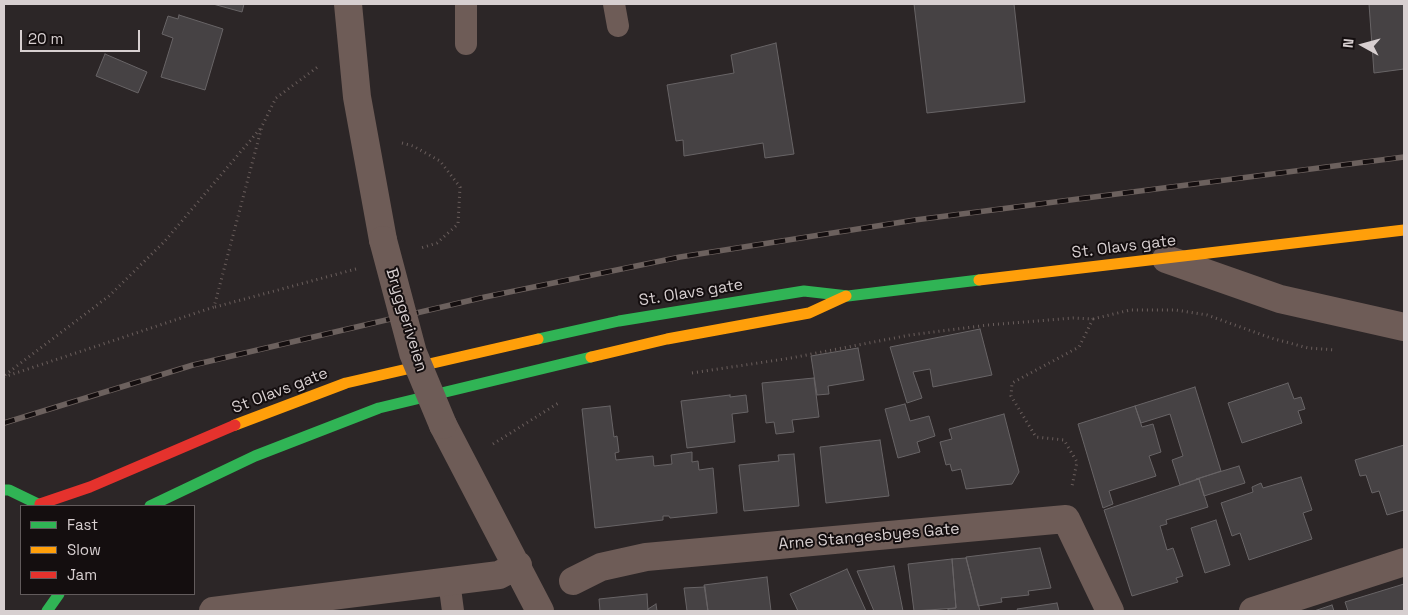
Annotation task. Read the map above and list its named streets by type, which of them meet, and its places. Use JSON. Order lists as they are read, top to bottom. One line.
{"streets":{"highway":["St. Olavs gate","St Olavs gate"],"street":["Bryggeriveien","Arne Stangesbyes Gate"]},"crossings":[["St. Olavs gate","St Olavs gate"]],"legend":["Fast","Slow","Jam"],"scale_bar":"20 m","north":"left"}
